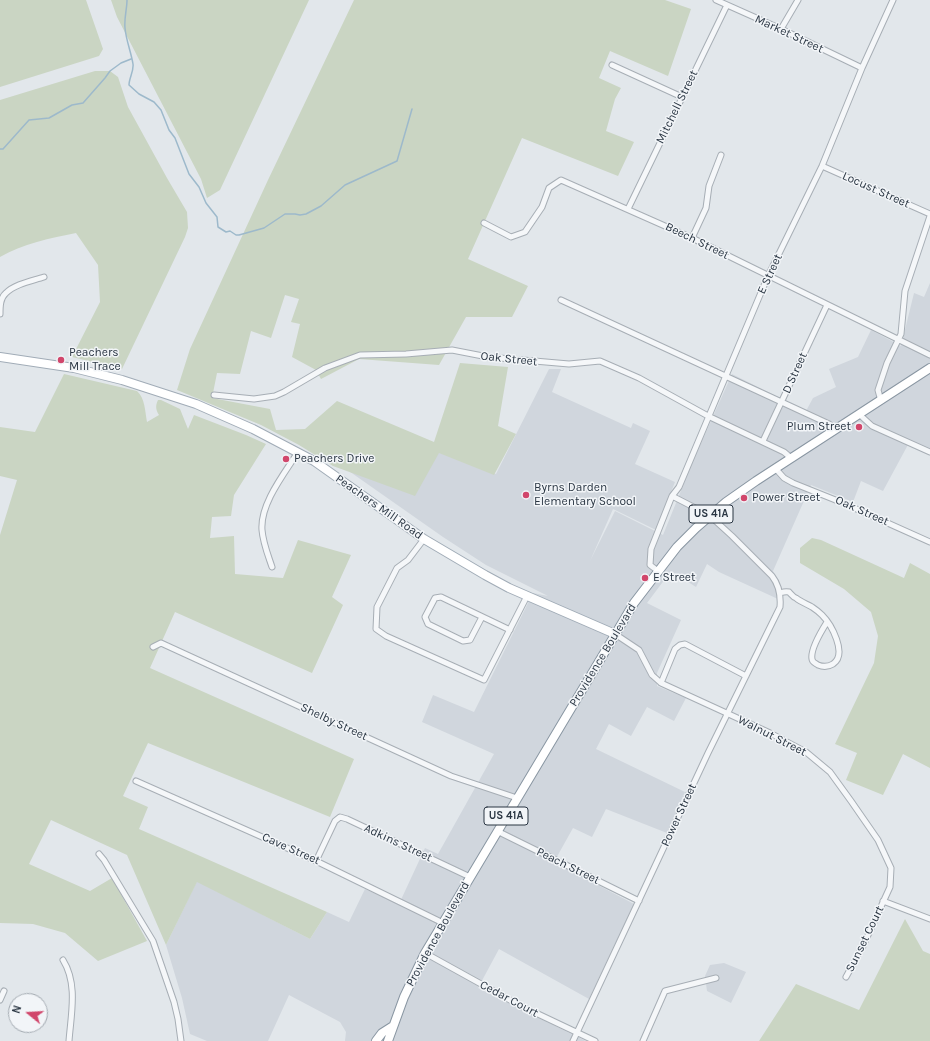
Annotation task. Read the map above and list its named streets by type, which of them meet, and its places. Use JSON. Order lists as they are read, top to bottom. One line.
{"streets":{"main road":["Peachers Mill Road","US 41A","Providence Boulevard"],"street":["Market Street","Mitchell Street","Locust Street","Beech Street","E Street","Oak Street","D Street","Shelby Street","Walnut Street","Power Street","Adkins Street","Cave Street","Peach Street","Sunset Court","Cedar Court"]},"crossings":[["Market Street","Mitchell Street"],["Market Street","E Street"],["Mitchell Street","Beech Street"],["Locust Street","E Street"],["Beech Street","E Street"],["Beech Street","D Street"],["E Street","Oak Street"],["E Street","Providence Boulevard"],["Oak Street","D Street"],["Oak Street","Providence Boulevard"],["Peachers Mill Road","Providence Boulevard"],["Peachers Mill Road","Walnut Street"],["Providence Boulevard","Shelby Street"],["Providence Boulevard","Walnut Street"],["Providence Boulevard","Adkins Street"],["Providence Boulevard","Cave Street"],["Providence Boulevard","Peach Street"],["Providence Boulevard","Cedar Court"],["Walnut Street","Power Street"],["Walnut Street","Sunset Court"],["Power Street","Peach Street"],["Power Street","Cedar Court"],["Adkins Street","Cave Street"]],"places":["Peachers Mill Trace","Plum Street","Peachers Drive","Byrns Darden Elementary School","Power Street","E Street"],"north":"left"}
